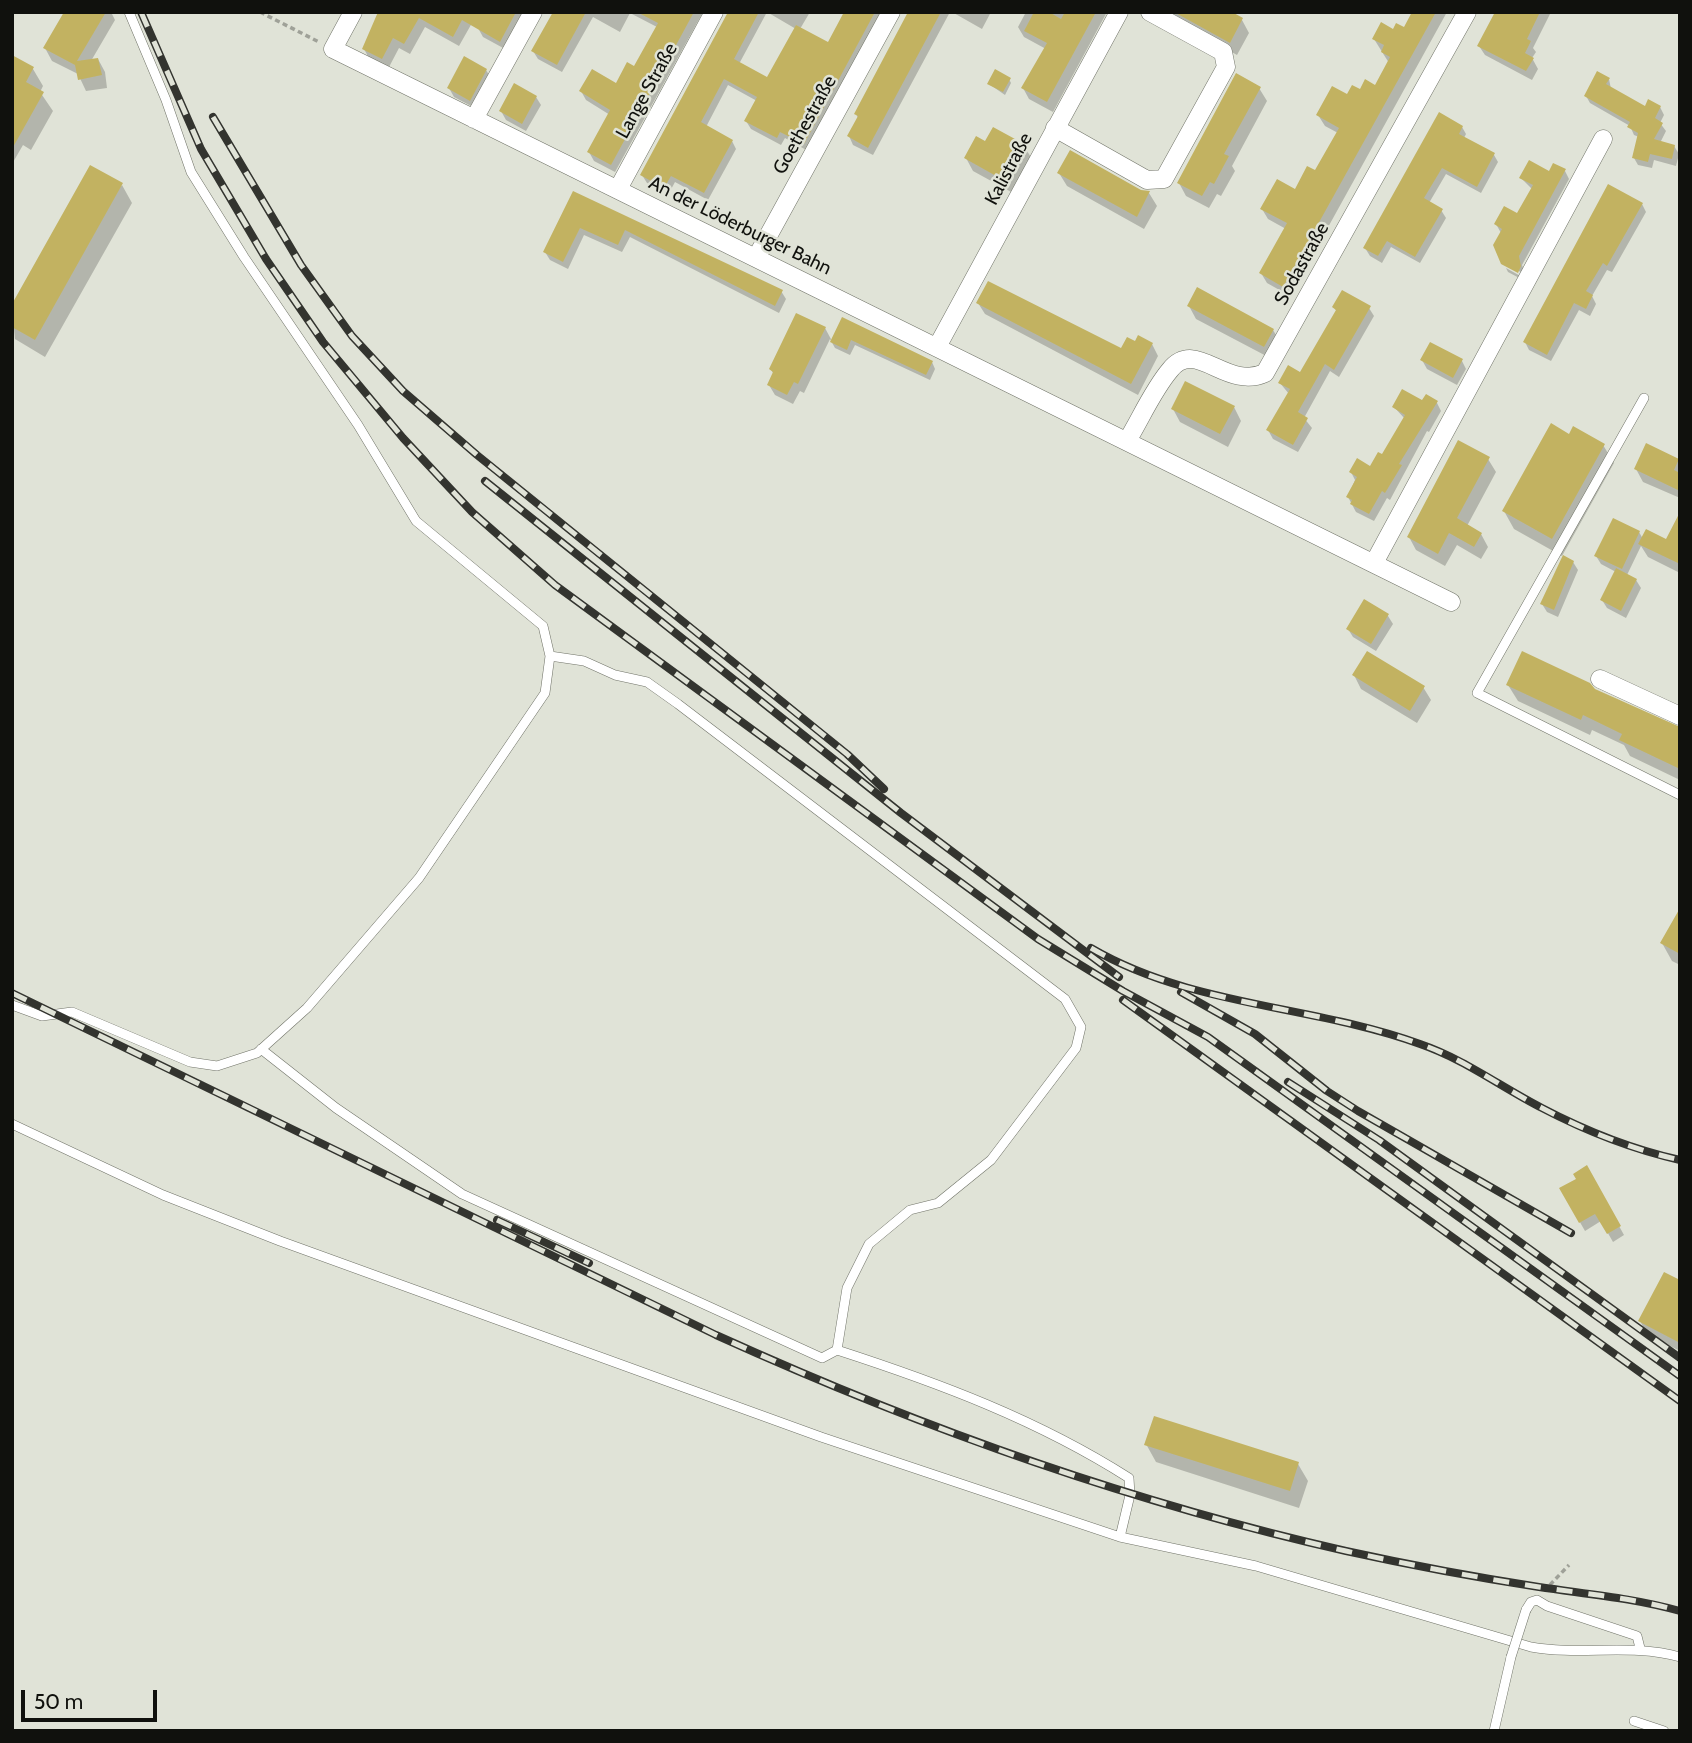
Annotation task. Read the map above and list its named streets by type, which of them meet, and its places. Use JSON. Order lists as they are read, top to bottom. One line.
{"streets":{"street":["Lange Straße","Goethestraße","Kalistraße","An der Löderburger Bahn","Sodastraße"]},"crossings":[["Lange Straße","An der Löderburger Bahn"],["Goethestraße","An der Löderburger Bahn"],["Kalistraße","An der Löderburger Bahn"],["An der Löderburger Bahn","Sodastraße"]],"scale_bar":"50 m"}
